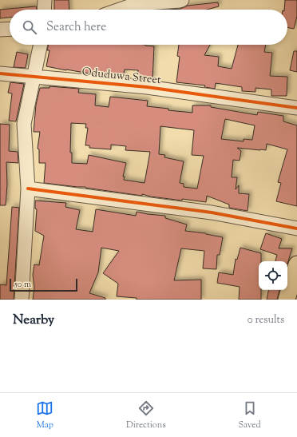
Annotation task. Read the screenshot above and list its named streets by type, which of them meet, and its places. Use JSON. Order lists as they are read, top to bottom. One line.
{"streets":{"street":["Oduduwa Street"]},"scale_bar":"50 m","page":{"search":"Search here","scale":"50 m","heading":["Nearby","0 results"],"nav":["Map","Directions","Saved"]}}
